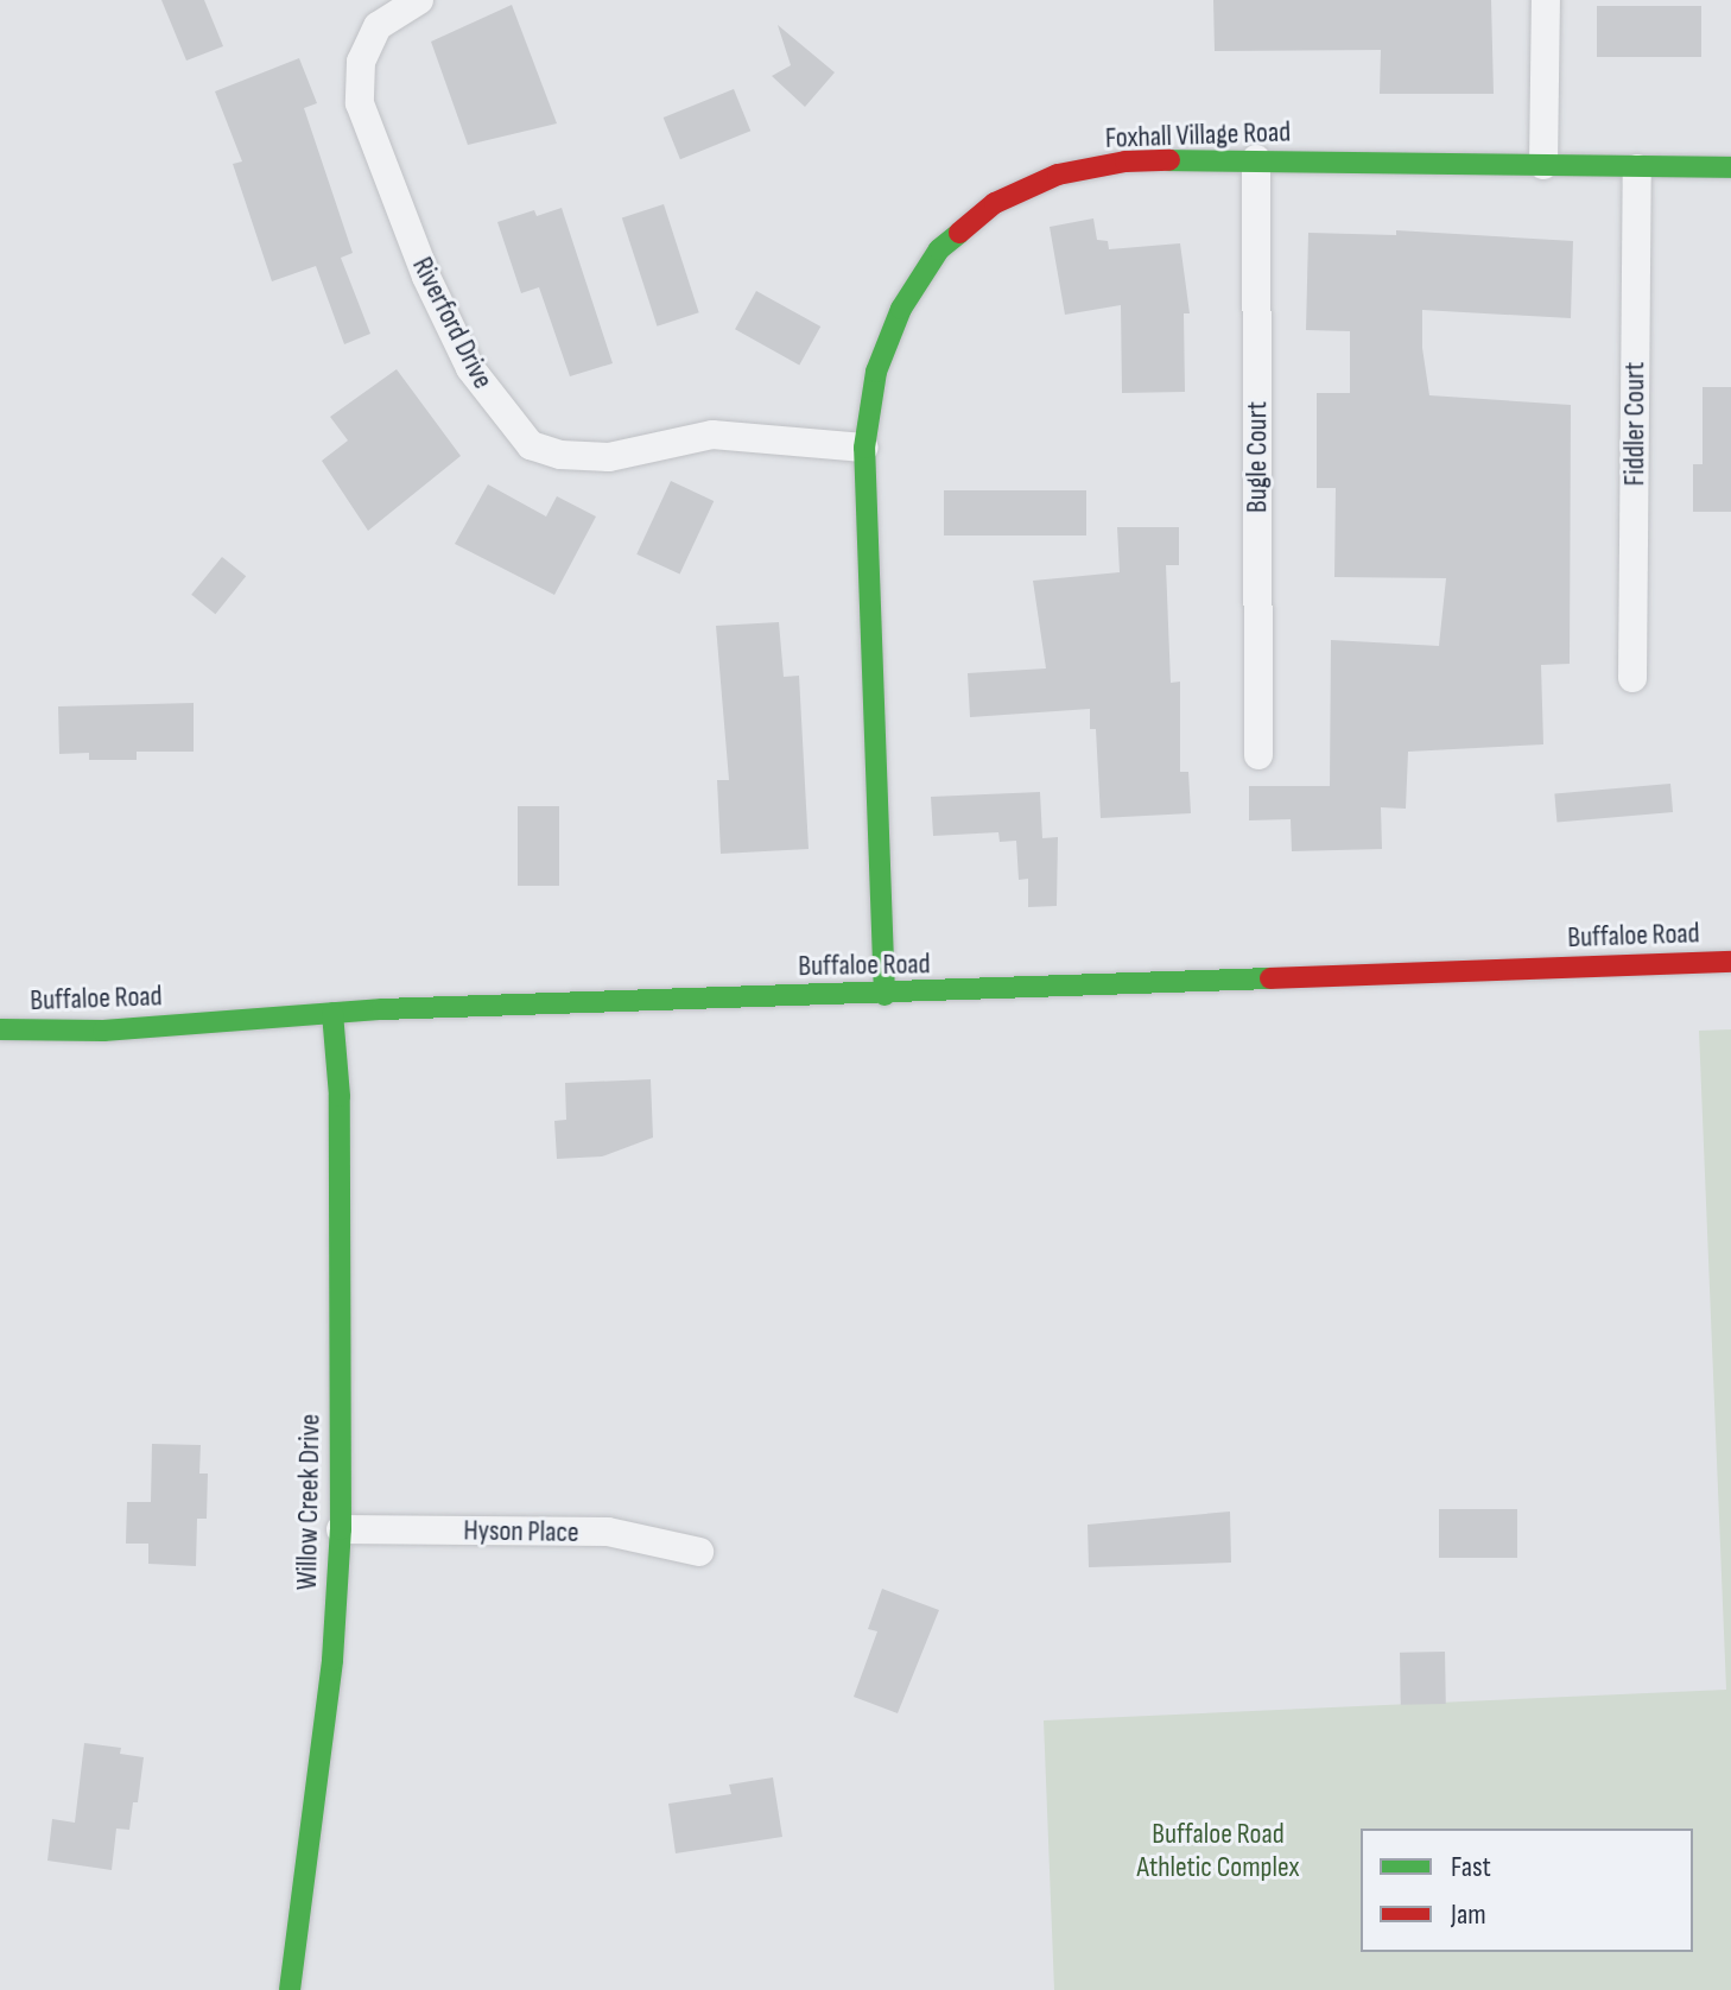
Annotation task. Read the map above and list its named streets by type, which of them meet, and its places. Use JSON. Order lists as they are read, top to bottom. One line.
{"streets":{"street":["Foxhall Village Road","Riverford Drive","Fiddler Court","Bugle Court","Buffaloe Road","Willow Creek Drive","Hyson Place"]},"crossings":[["Foxhall Village Road","Riverford Drive"],["Foxhall Village Road","Fiddler Court"],["Foxhall Village Road","Bugle Court"],["Foxhall Village Road","Buffaloe Road"],["Buffaloe Road","Willow Creek Drive"],["Willow Creek Drive","Hyson Place"]],"parks":["Buffaloe Road Athletic Complex"],"legend":["Fast","Jam"]}
